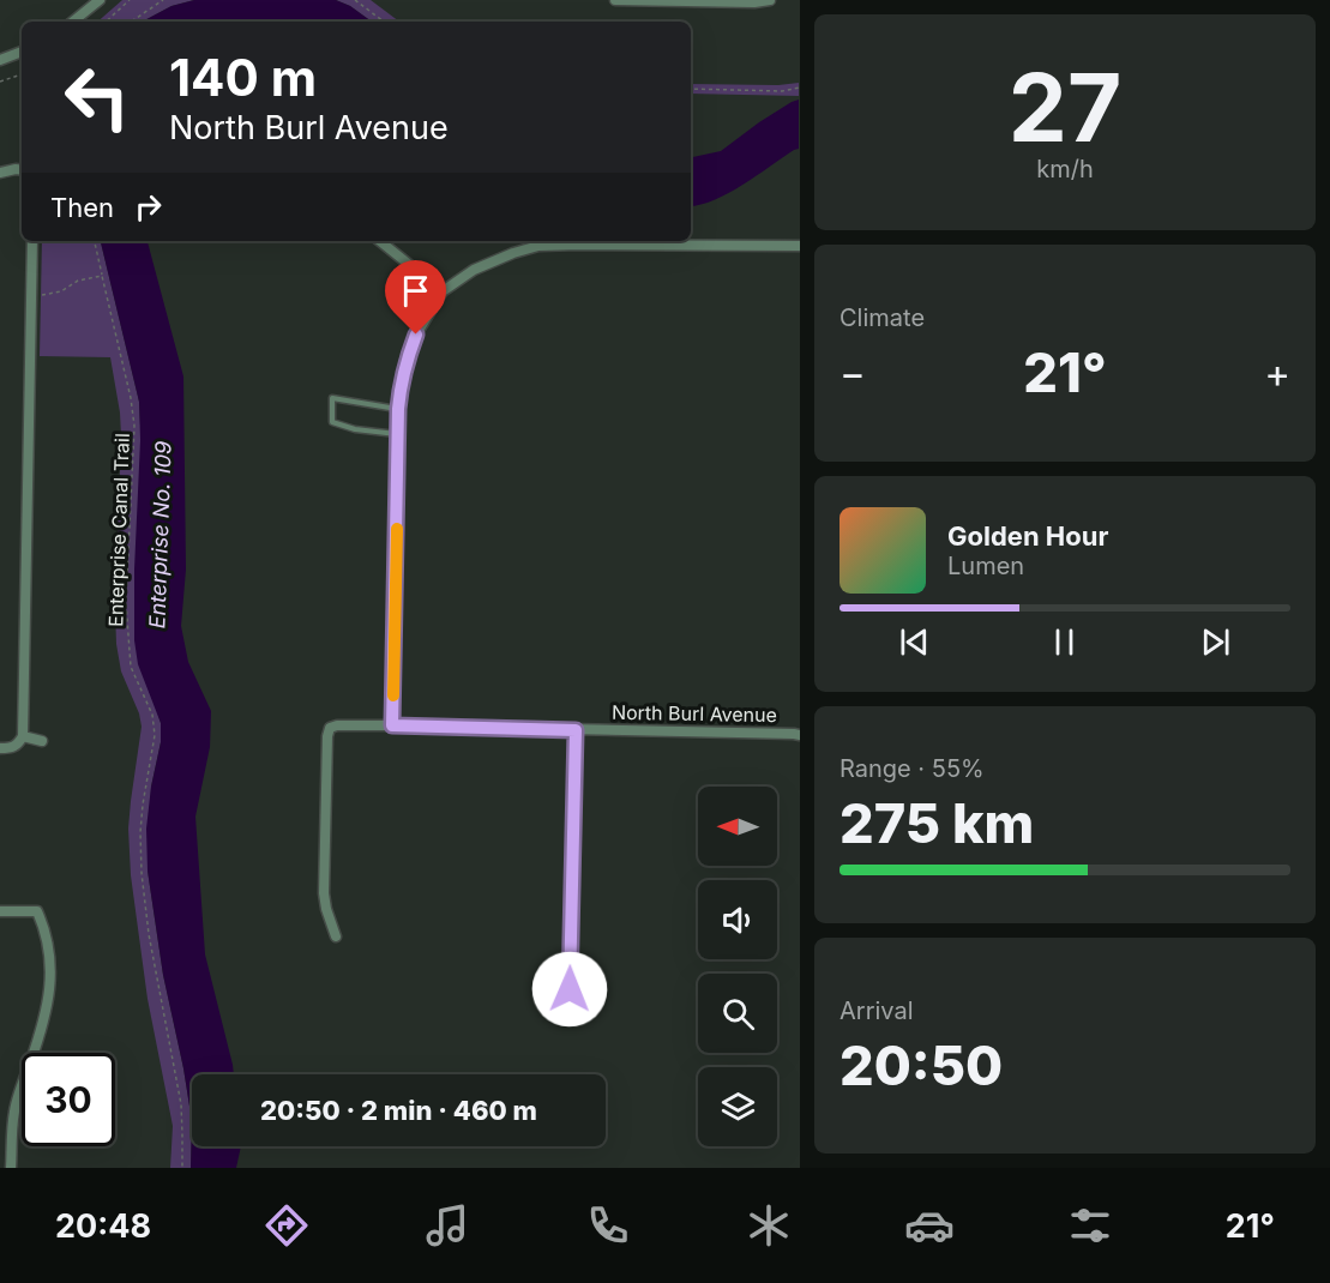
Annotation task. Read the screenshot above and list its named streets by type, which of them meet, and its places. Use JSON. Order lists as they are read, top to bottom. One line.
{"streets":{"street":["North Burl Avenue"],"path":["Enterprise Canal Trail"]},"water":["Enterprise No. 109"],"north":"left","page":{"tile":[["27","km/h"],"Climate",["Range · 55%","275 km"],["Arrival","20:50"]],"turn":["140 m","North Burl Avenue"],"then":"Then","heat":["−","21°","+"],"song":["Golden Hour","Lumen"],"limit":"30","trip":"20:50 · 2 min · 460 m","tabs":["20:48","21°"]}}
